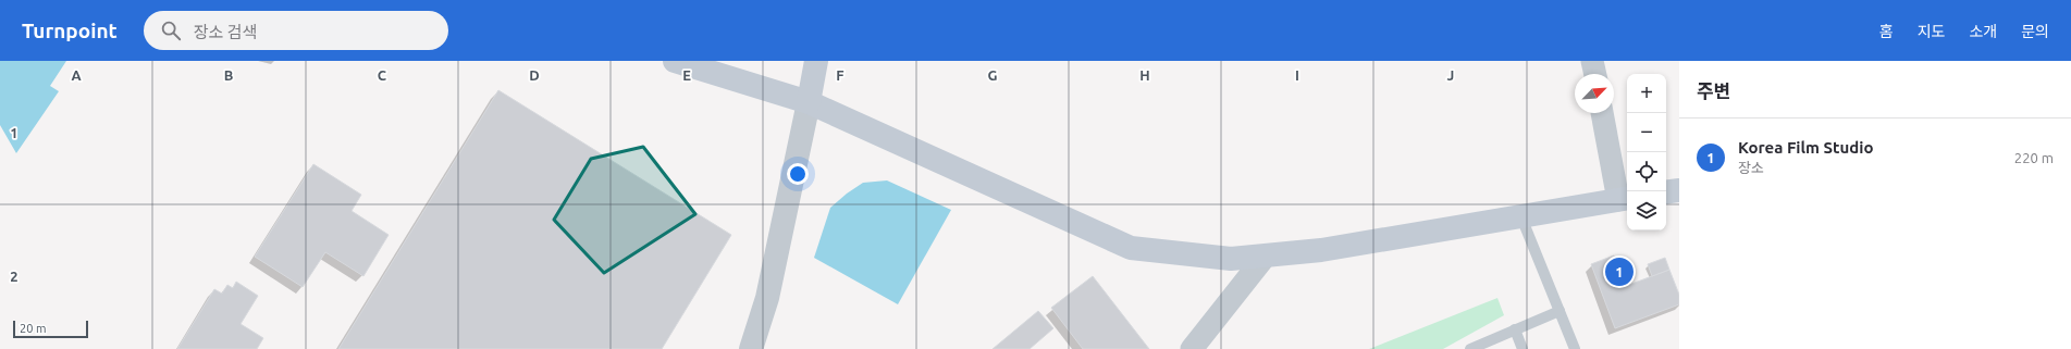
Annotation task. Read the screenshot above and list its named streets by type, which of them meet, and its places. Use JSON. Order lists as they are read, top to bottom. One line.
{"scale_bar":"20 m","north":"top right","page":{"header":"Turnpoint","search":"장소 검색","nav":["홈","지도","소개","문의"],"heading":"주변","map_buttons":["+","−"],"list":[{"mark":"1","name":"Korea Film Studio","note":"장소","value":"220 m"}],"pins":"1","scale":"20 m"},"grid":{"columns":["A","B","C","D","E","F","G","H","I","J"],"rows":["1","2"]}}
